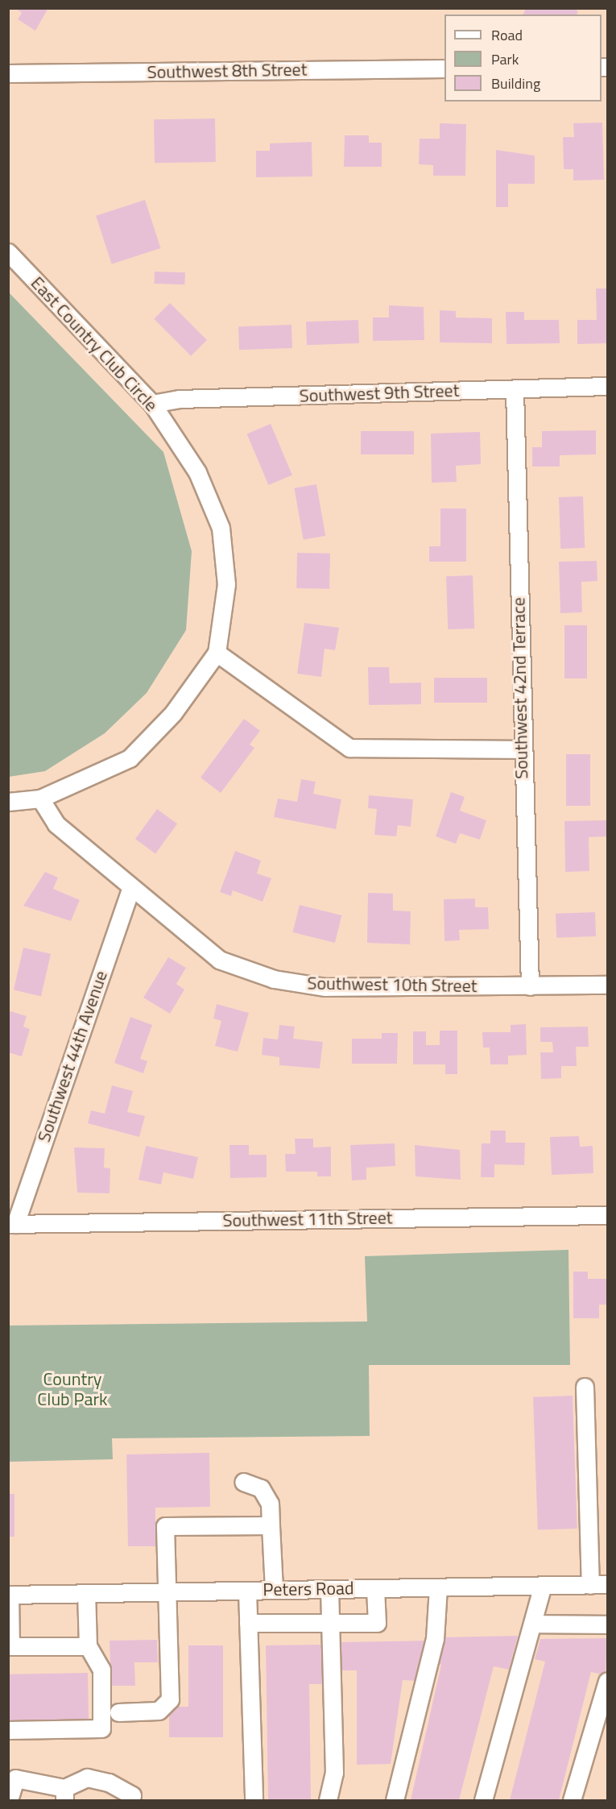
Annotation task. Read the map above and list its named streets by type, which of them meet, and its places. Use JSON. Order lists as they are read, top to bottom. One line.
{"streets":{"street":["Southwest 8th Street","East Country Club Circle","Southwest 9th Street","Southwest 42nd Terrace","Southwest 10th Street","Southwest 44th Avenue","Southwest 11th Street","Peters Road"]},"crossings":[["East Country Club Circle","Southwest 9th Street"],["East Country Club Circle","Southwest 10th Street"],["Southwest 9th Street","Southwest 42nd Terrace"],["Southwest 42nd Terrace","Southwest 10th Street"],["Southwest 10th Street","Southwest 44th Avenue"],["Southwest 44th Avenue","Southwest 11th Street"]],"parks":["Country Club Park"],"legend":["Road","Park","Building"]}
